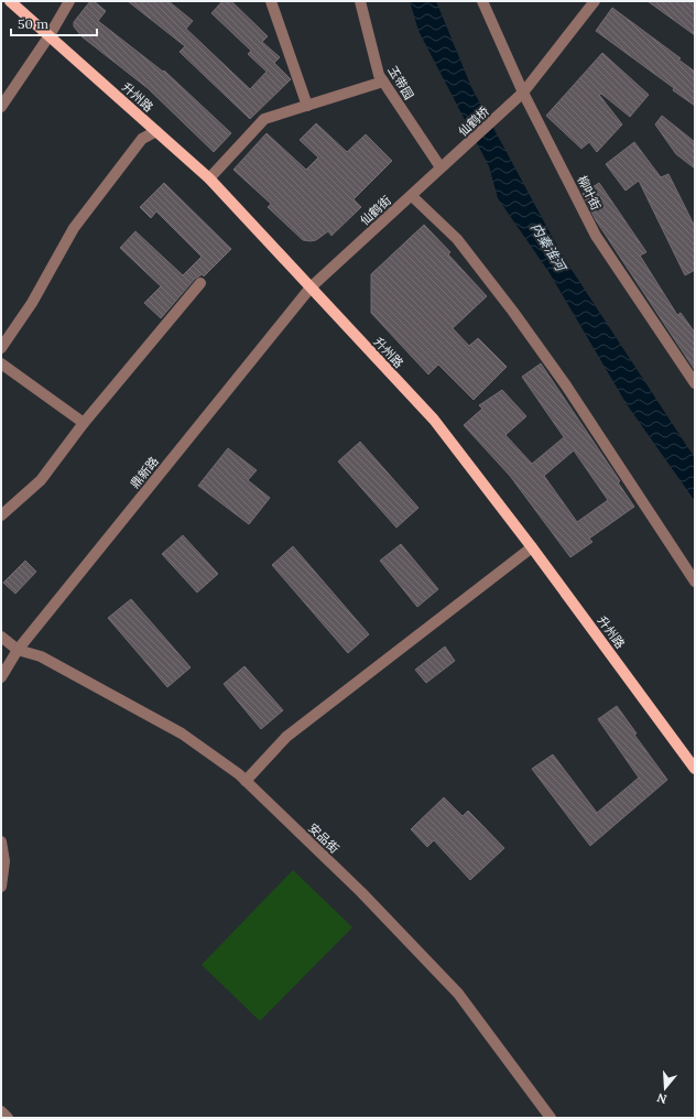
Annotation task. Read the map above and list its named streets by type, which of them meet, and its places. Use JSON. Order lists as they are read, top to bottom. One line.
{"streets":{"main road":["升州路"],"street":["玉带园","仙鹤桥","柳叶街","仙鹤街","鼎新路","安品街"]},"crossings":[["玉带园","仙鹤街"],["升州路","仙鹤街"],["升州路","鼎新路"],["仙鹤桥","柳叶街"],["仙鹤桥","仙鹤街"],["仙鹤街","鼎新路"],["鼎新路","安品街"]],"water":["内秦淮河"],"scale_bar":"50 m","north":"bottom"}
